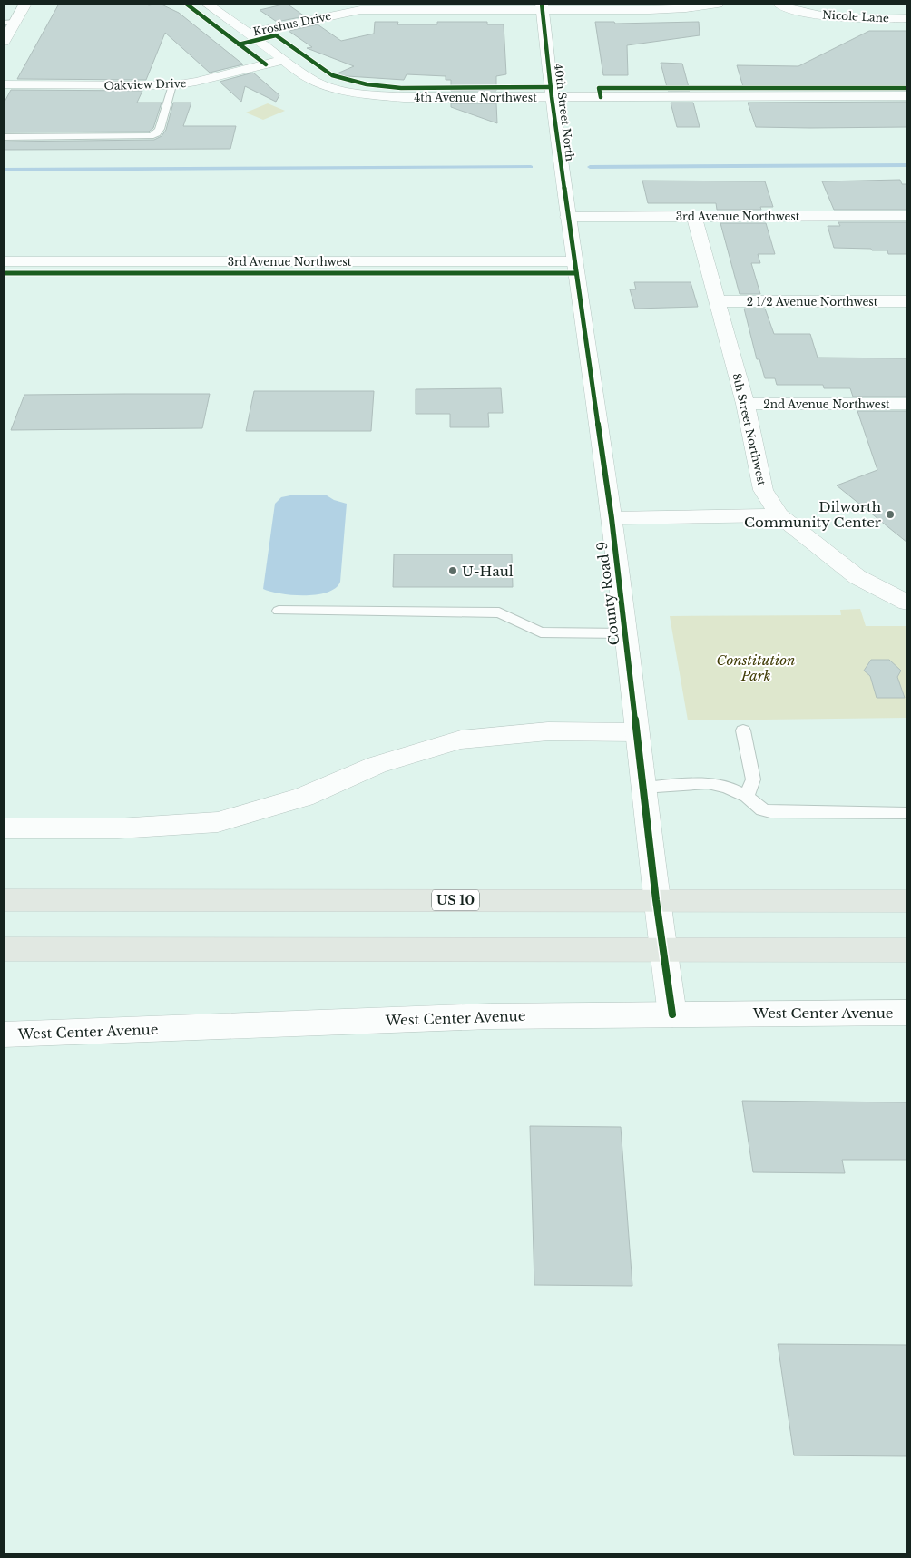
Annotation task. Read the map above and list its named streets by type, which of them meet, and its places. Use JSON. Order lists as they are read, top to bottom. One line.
{"streets":{"main road":["US 10"],"street":["Nicole Lane","Kroshus Drive","Oakview Drive","4th Avenue Northwest","40th Street North","3rd Avenue Northwest","2 1/2 Avenue Northwest","2nd Avenue Northwest","8th Street Northwest","County Road 9","West Center Avenue"]},"crossings":[["Kroshus Drive","4th Avenue Northwest"],["Kroshus Drive","40th Street North"],["Oakview Drive","4th Avenue Northwest"],["4th Avenue Northwest","40th Street North"],["40th Street North","County Road 9"],["3rd Avenue Northwest","8th Street Northwest"],["3rd Avenue Northwest","County Road 9"],["2 1/2 Avenue Northwest","8th Street Northwest"],["2nd Avenue Northwest","8th Street Northwest"],["County Road 9","US 10"],["County Road 9","West Center Avenue"]],"parks":["Constitution Park"],"places":["Dilworth Community Center","U-Haul"]}
